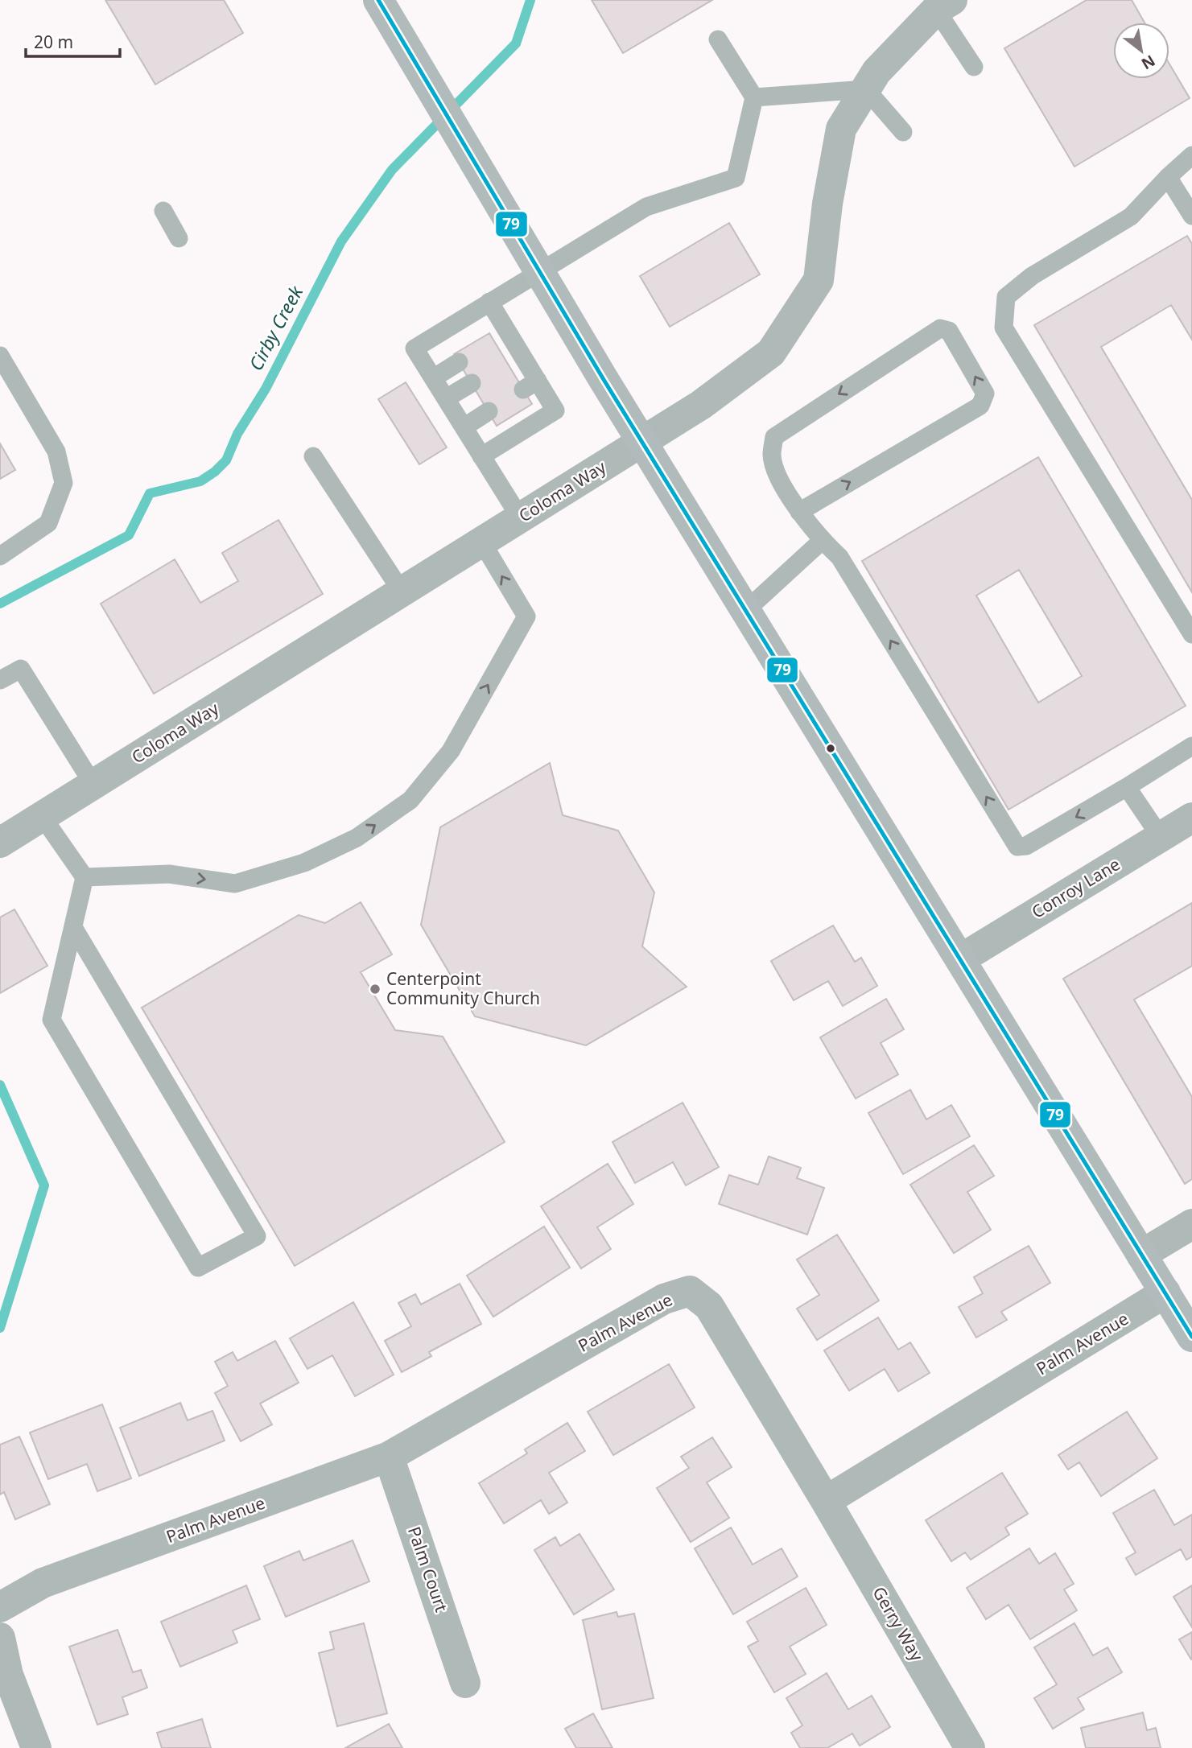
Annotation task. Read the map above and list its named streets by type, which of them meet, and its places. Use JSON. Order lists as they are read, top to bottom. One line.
{"streets":{"street":["Coloma Way","Conroy Lane","Palm Avenue","Palm Court","Gerry Way"]},"crossings":[["Palm Avenue","Palm Court"],["Palm Avenue","Gerry Way"]],"water":["Cirby Creek"],"places":["Centerpoint Community Church"],"lines":["transit line 79"],"scale_bar":"20 m","north":"bottom right"}
